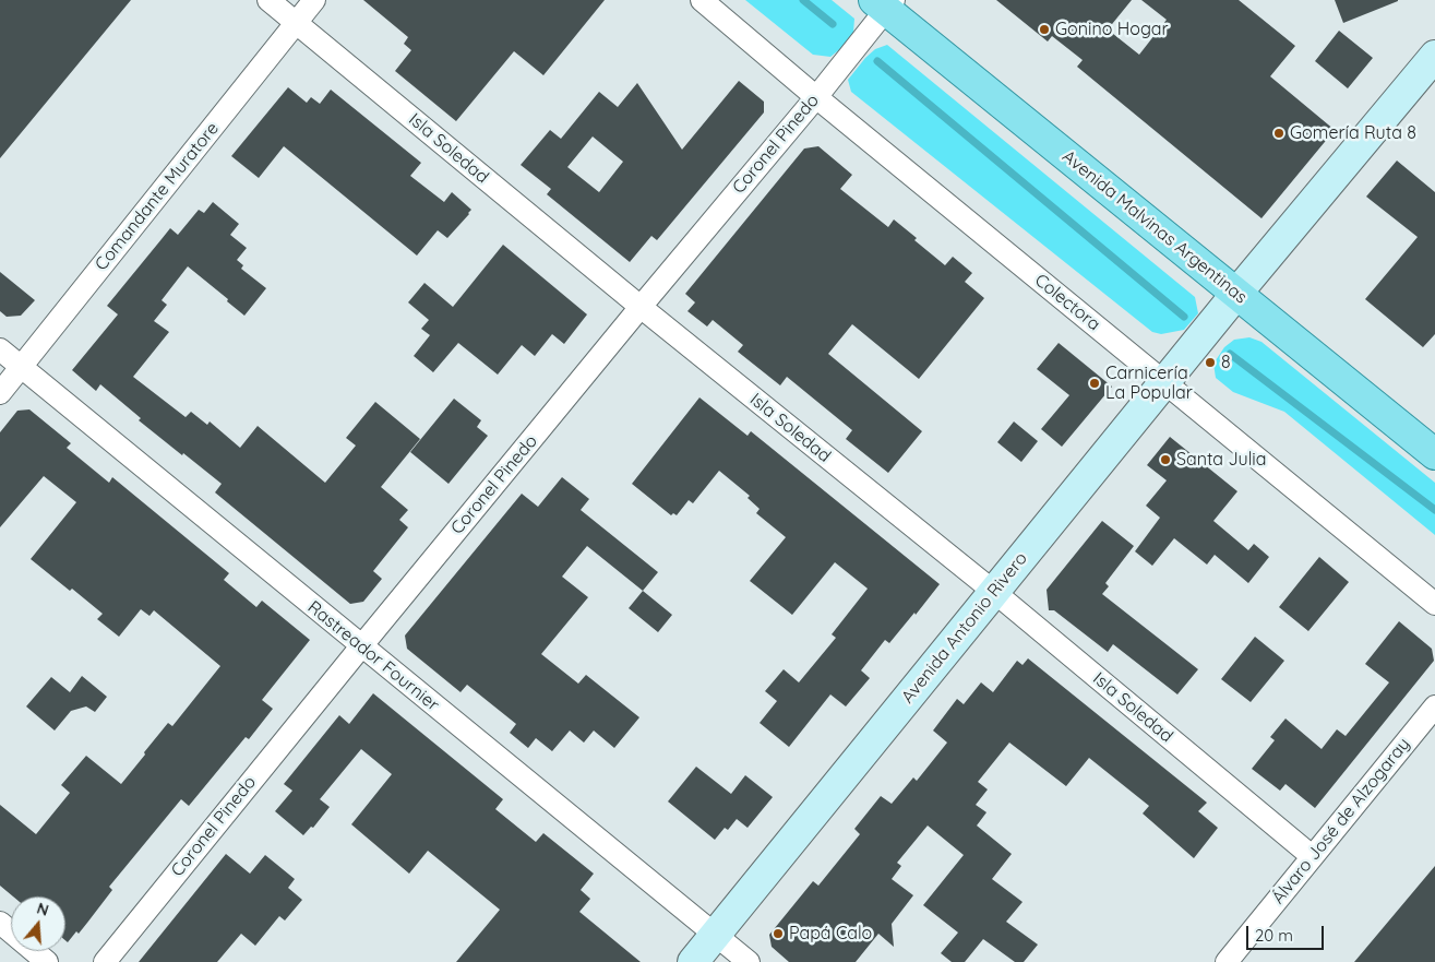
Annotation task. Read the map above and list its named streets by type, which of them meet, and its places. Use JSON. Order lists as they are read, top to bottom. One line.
{"streets":{"main road":["Avenida Malvinas Argentinas","Avenida Antonio Rivero"],"street":["Coronel Pinedo","Isla Soledad","Comandante Muratore","Colectora","Rastreador Fournier","Álvaro José de Alzogaray"]},"crossings":[["Coronel Pinedo","Isla Soledad"],["Coronel Pinedo","Avenida Malvinas Argentinas"],["Coronel Pinedo","Colectora"],["Coronel Pinedo","Rastreador Fournier"],["Isla Soledad","Comandante Muratore"],["Isla Soledad","Avenida Antonio Rivero"],["Isla Soledad","Álvaro José de Alzogaray"],["Comandante Muratore","Rastreador Fournier"],["Avenida Malvinas Argentinas","Avenida Antonio Rivero"],["Colectora","Avenida Antonio Rivero"],["Avenida Antonio Rivero","Rastreador Fournier"]],"places":["Gonino Hogar","Gomería Ruta 8","8","Carnicería La Popular","Santa Julia","Papá Calo"],"scale_bar":"20 m","north":"top"}
